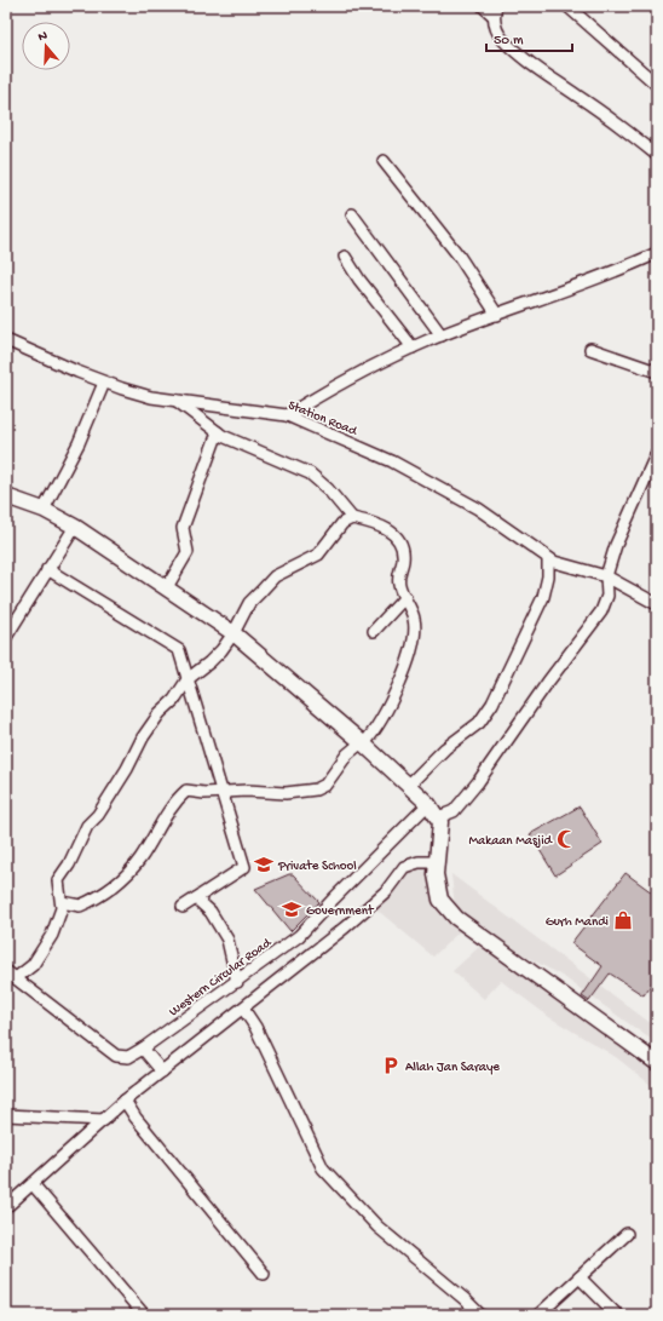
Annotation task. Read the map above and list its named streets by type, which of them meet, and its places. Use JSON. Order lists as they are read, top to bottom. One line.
{"streets":{"street":["Station Road","Western Circular Road"]},"places":{"mosque":["Makaan Masjid"],"school or university":["Private School","Government"],"shop":["Gurh Mandi"],"parking":["Allah Jan Saraye"]},"scale_bar":"50 m","north":"top"}
